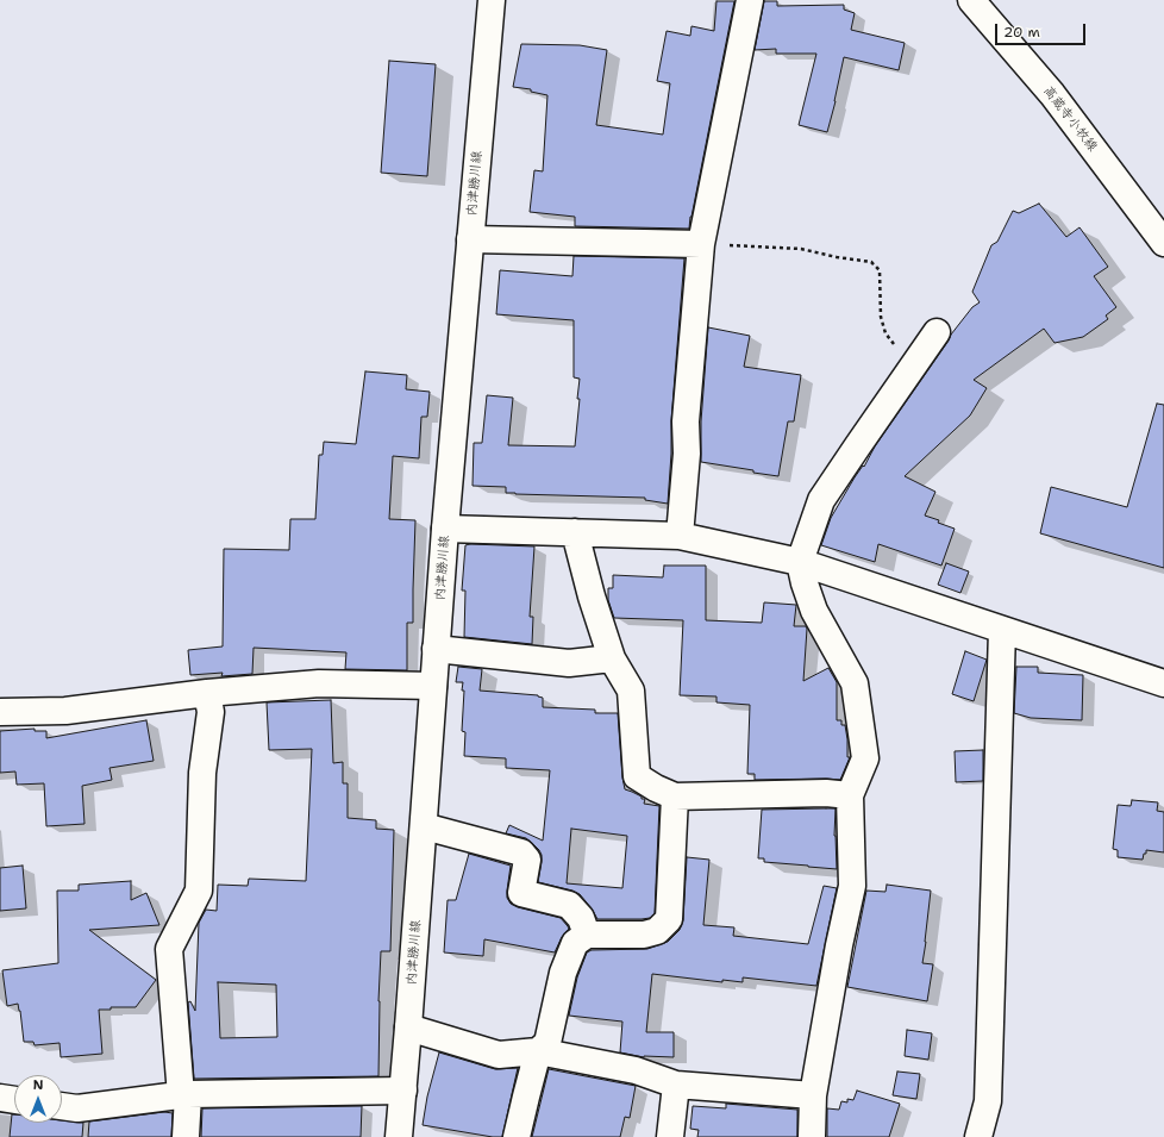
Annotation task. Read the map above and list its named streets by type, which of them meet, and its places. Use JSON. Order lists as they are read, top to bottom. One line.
{"streets":{"street":["高蔵寺小牧線","内津勝川線"]},"scale_bar":"20 m","north":"top"}
